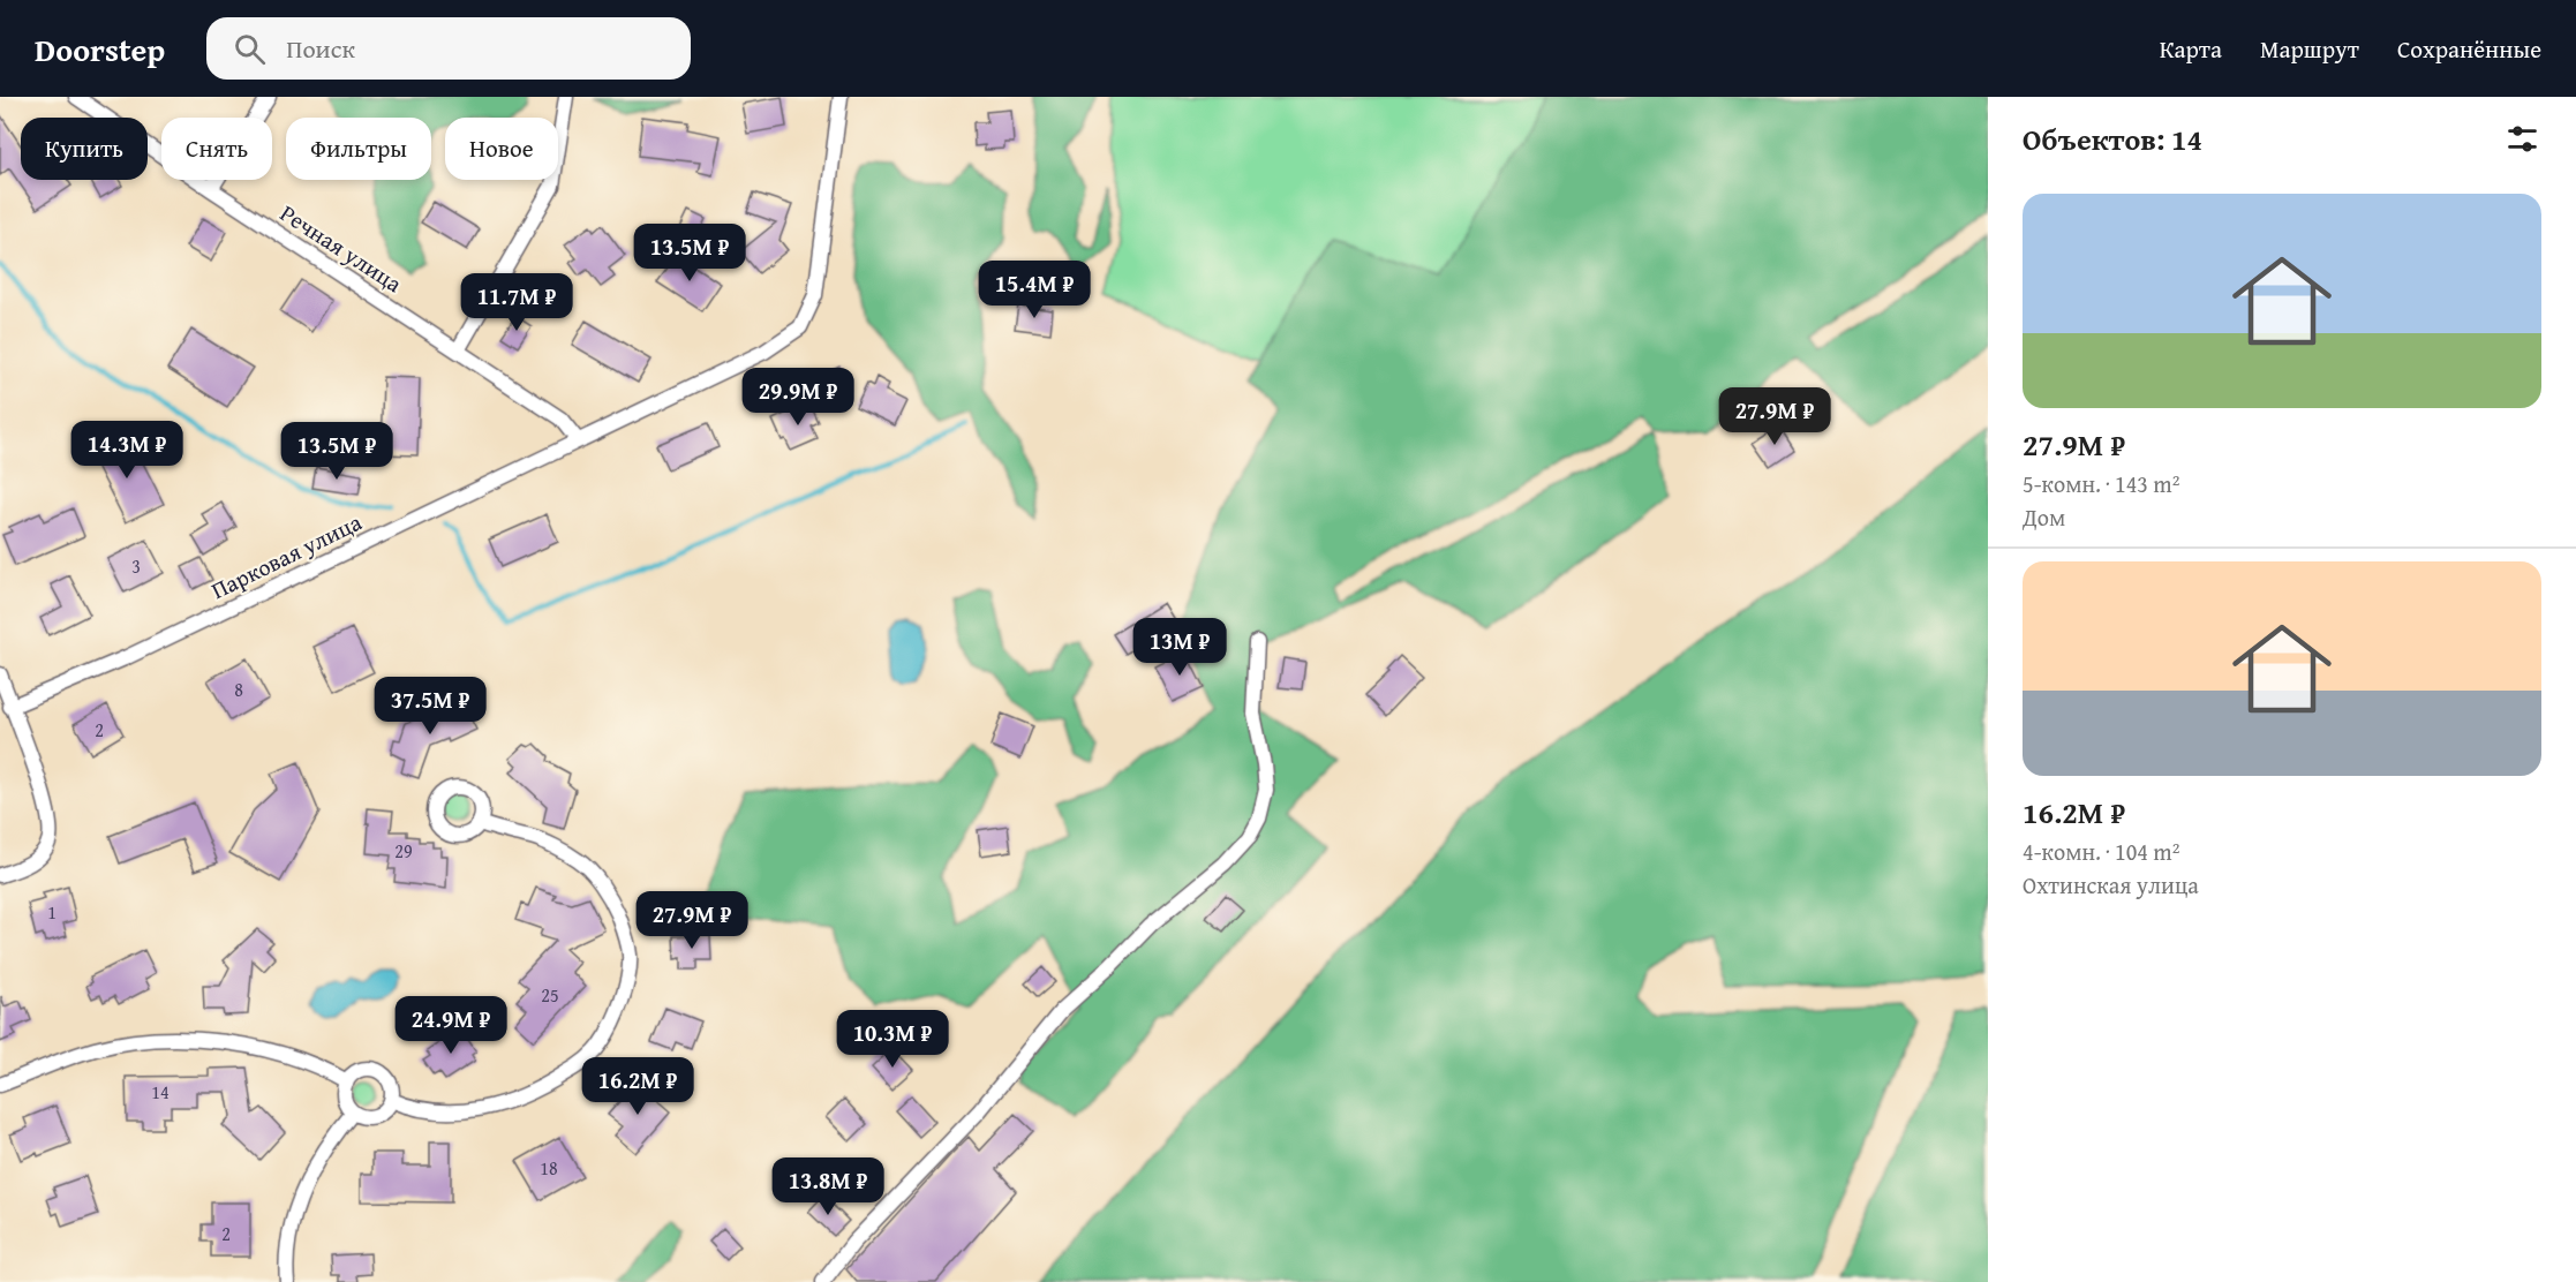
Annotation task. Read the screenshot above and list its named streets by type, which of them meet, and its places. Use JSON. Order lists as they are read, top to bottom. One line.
{"streets":{"street":["Речная улица","Парковая улица"]},"crossings":[["Речная улица","Парковая улица"]],"house_numbers":["3","8","2","29","1","25","14","18","2"],"page":{"header":"Doorstep","search":"Поиск","nav":["Карта","Маршрут","Сохранённые"],"heading":"Объектов: 14","chip":["Купить","Снять","Фильтры","Новое"],"list":[{"name":"27.9M ₽","note":"5-комн. · 143 m² · Дом"},{"name":"16.2M ₽","note":"4-комн. · 104 m² · Охтинская улица"}],"price":["13.5M ₽","15.4M ₽","11.7M ₽","29.9M ₽","27.9M ₽","14.3M ₽","13.5M ₽","13M ₽","37.5M ₽","27.9M ₽","24.9M ₽","10.3M ₽","16.2M ₽","13.8M ₽"]}}
